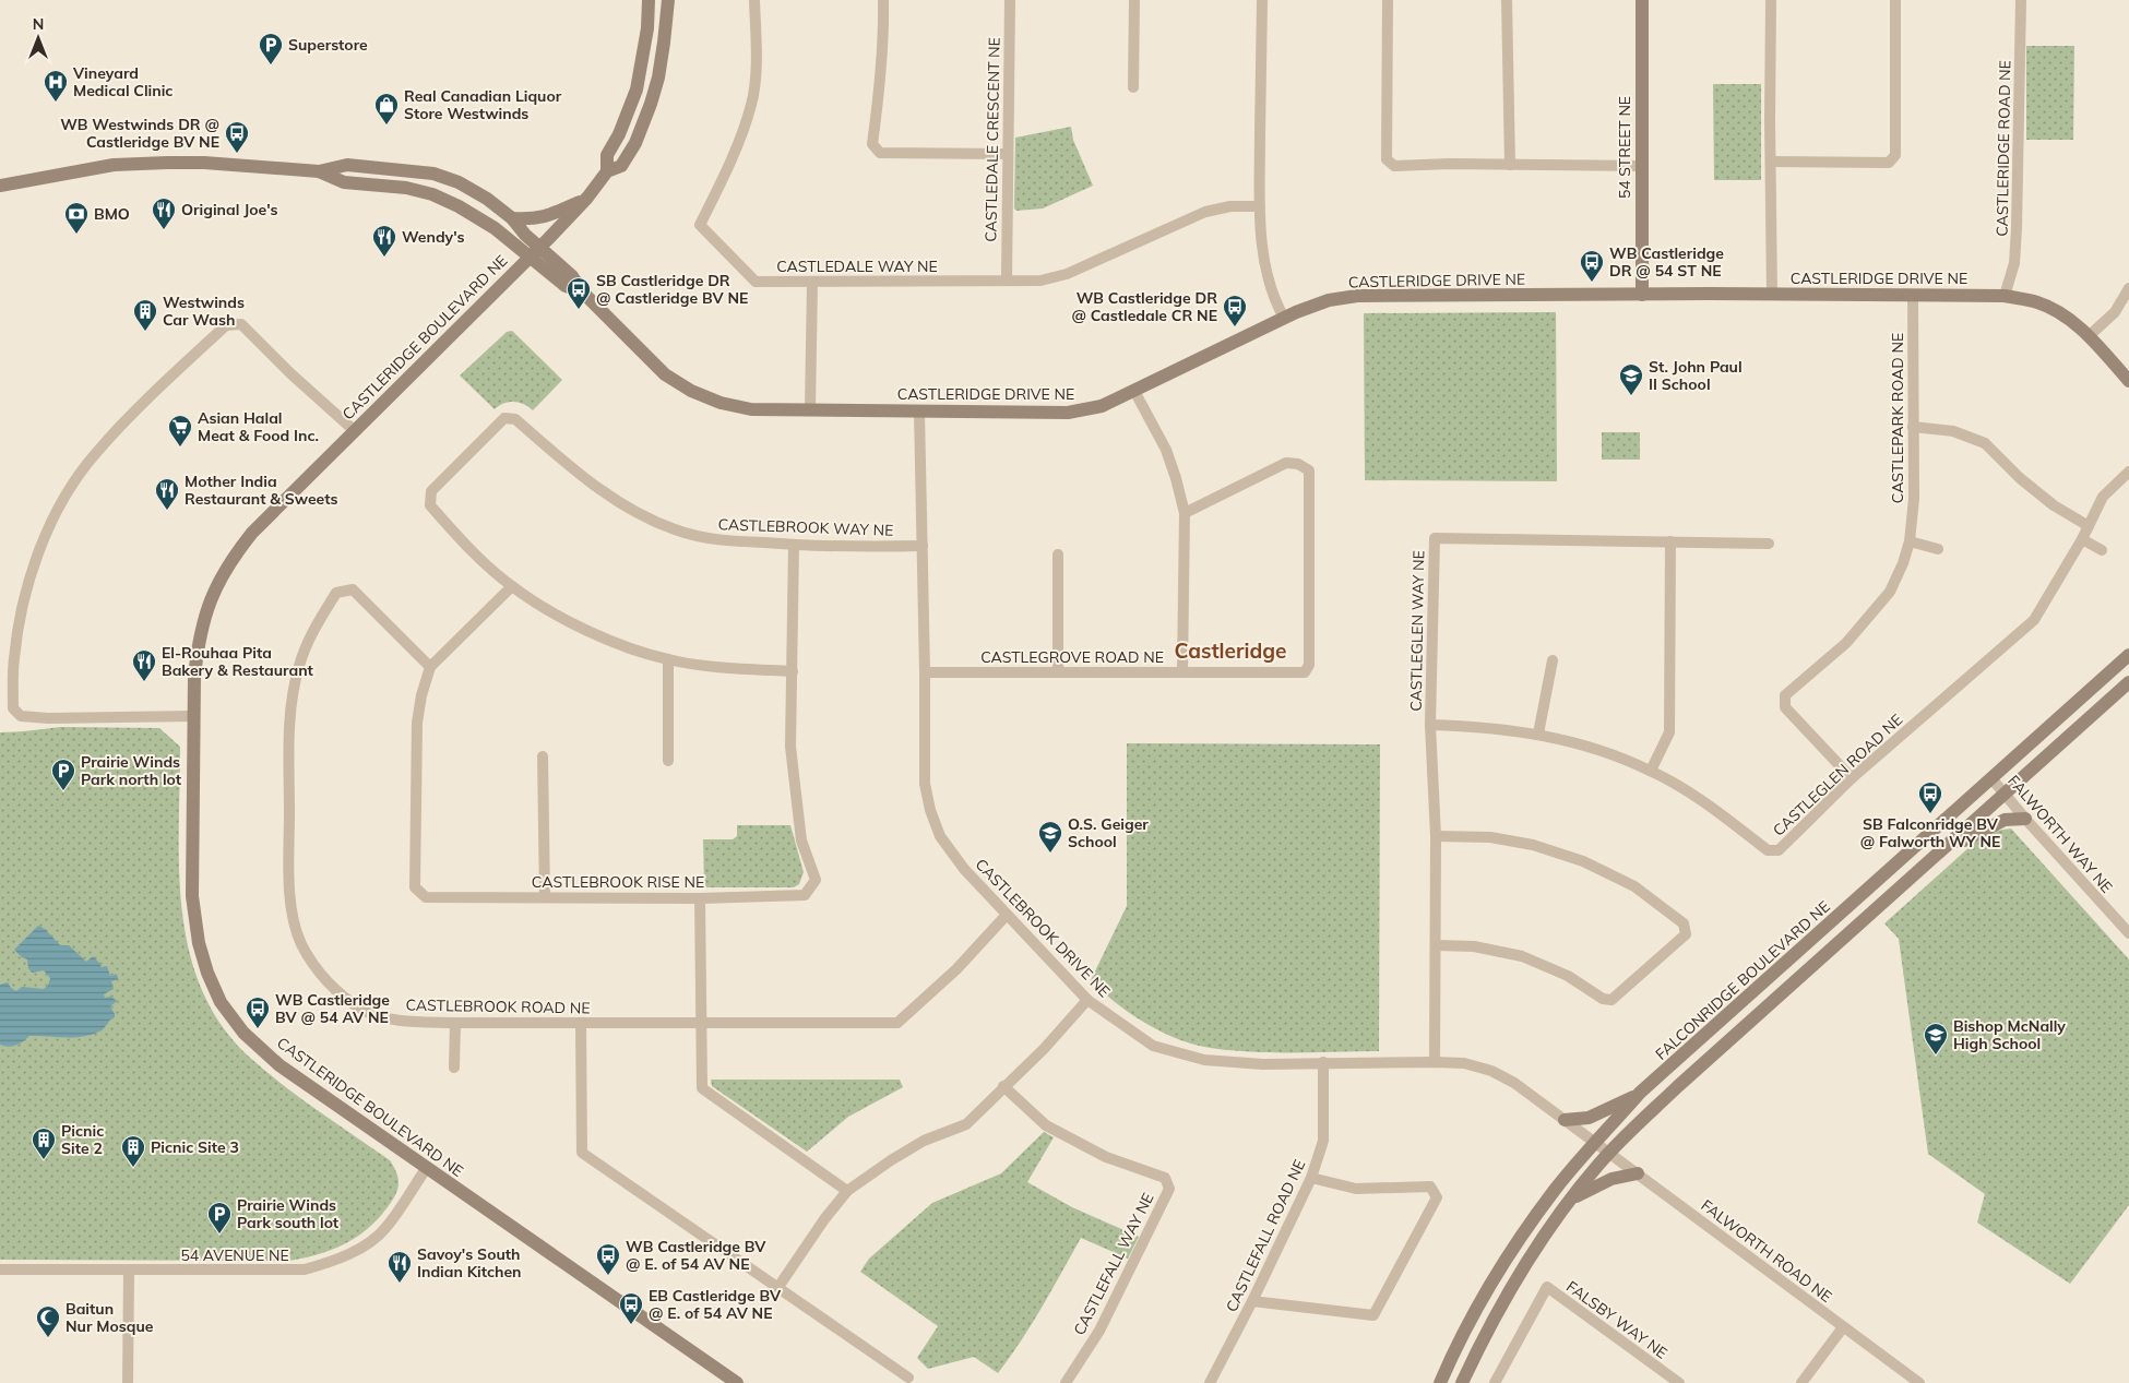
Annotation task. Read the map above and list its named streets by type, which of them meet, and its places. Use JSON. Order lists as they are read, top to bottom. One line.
{"streets":{"street":["CASTLEDALE CRESCENT NE","54 STREET NE","CASTLERIDGE ROAD NE","CASTLEDALE WAY NE","CASTLERIDGE DRIVE NE","CASTLERIDGE BOULEVARD NE","CASTLEPARK ROAD NE","CASTLEBROOK WAY NE","CASTLEGLEN WAY NE","CASTLEGROVE ROAD NE","CASTLEGLEN ROAD NE","FALWORTH WAY NE","CASTLEBROOK RISE NE","CASTLEBROOK DRIVE NE","FALCONRIDGE BOULEVARD NE","CASTLEBROOK ROAD NE","CASTLEFALL ROAD NE","FALWORTH ROAD NE","54 AVENUE NE","CASTLEFALL WAY NE","FALSBY WAY NE"]},"crossings":[["CASTLEDALE CRESCENT NE","CASTLEDALE WAY NE"],["54 STREET NE","CASTLERIDGE DRIVE NE"],["CASTLERIDGE ROAD NE","CASTLERIDGE DRIVE NE"],["CASTLERIDGE DRIVE NE","CASTLERIDGE BOULEVARD NE"],["CASTLERIDGE DRIVE NE","CASTLEPARK ROAD NE"],["CASTLERIDGE DRIVE NE","CASTLEBROOK DRIVE NE"],["CASTLERIDGE BOULEVARD NE","54 AVENUE NE"],["CASTLEPARK ROAD NE","CASTLEGLEN ROAD NE"],["CASTLEBROOK WAY NE","CASTLEBROOK RISE NE"],["CASTLEBROOK WAY NE","CASTLEBROOK DRIVE NE"],["CASTLEGLEN WAY NE","CASTLEGLEN ROAD NE"],["CASTLEGLEN WAY NE","CASTLEBROOK DRIVE NE"],["CASTLEGROVE ROAD NE","CASTLEBROOK DRIVE NE"],["FALWORTH WAY NE","FALCONRIDGE BOULEVARD NE"],["CASTLEBROOK RISE NE","CASTLEBROOK ROAD NE"],["CASTLEBROOK DRIVE NE","FALCONRIDGE BOULEVARD NE"],["CASTLEBROOK DRIVE NE","CASTLEBROOK ROAD NE"],["CASTLEBROOK DRIVE NE","CASTLEFALL ROAD NE"],["CASTLEBROOK DRIVE NE","FALWORTH ROAD NE"],["FALCONRIDGE BOULEVARD NE","FALWORTH ROAD NE"]],"districts":["Castleridge"],"places":{"parking":["Superstore","Prairie Winds Park north lot","Prairie Winds Park south lot"],"hospital":["Vineyard Medical Clinic"],"shop":["Real Canadian Liquor Store Westwinds"],"bus stop":["WB Westwinds DR @ Castleridge BV NE","WB Castleridge DR @ 54 ST NE","SB Castleridge DR @ Castleridge BV NE","WB Castleridge DR @ Castledale CR NE","SB Falconridge BV @ Falworth WY NE","WB Castleridge BV @ 54 AV NE","WB Castleridge BV @ E. of 54 AV NE","EB Castleridge BV @ E. of 54 AV NE"],"restaurant":["Original Joe's","Wendy's","Mother India Restaurant & Sweets","El-Rouhaa Pita Bakery & Restaurant","Savoy's South Indian Kitchen"],"bank":["BMO"],"building":["Westwinds Car Wash","Picnic Site 2","Picnic Site 3"],"school or university":["St. John Paul II School","O.S. Geiger School","Bishop McNally High School"],"supermarket":["Asian Halal Meat & Food Inc."],"mosque":["Baitun Nur Mosque"]},"north":"top"}
